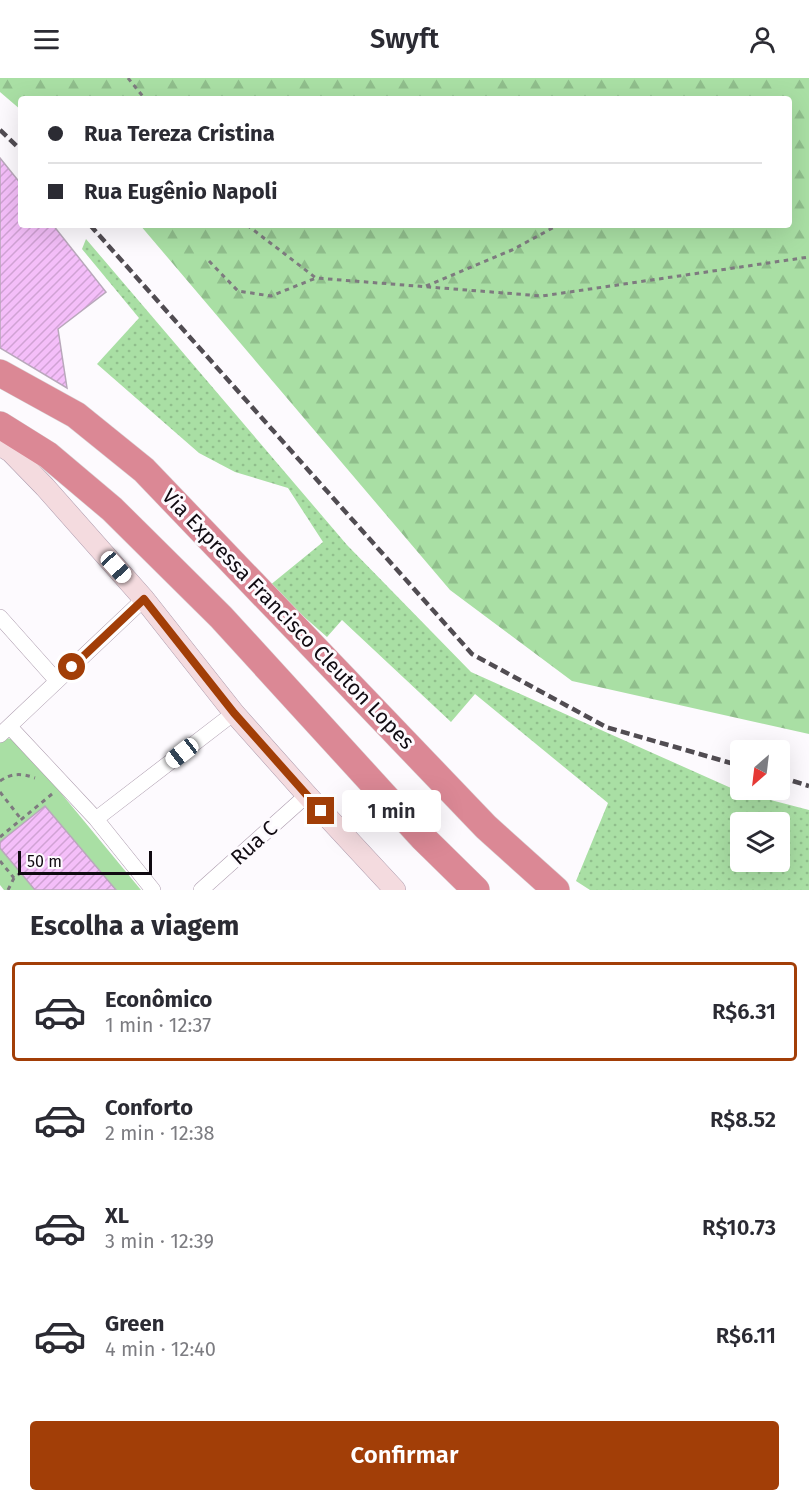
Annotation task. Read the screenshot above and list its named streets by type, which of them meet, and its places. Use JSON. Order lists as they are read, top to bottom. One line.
{"streets":{"highway":["Via Expressa Francisco Cleuton Lopes"],"street":["Rua C"]},"scale_bar":"50 m","north":"bottom left","page":{"header":"Swyft","banner":["Rua Tereza Cristina","Rua Eugênio Napoli"],"bubble":"1 min","scale":"50 m","heading":"Escolha a viagem","list":[{"name":"Econômico","note":"1 min · 12:37","value":"R$6.31"},{"name":"Conforto","note":"2 min · 12:38","value":"R$8.52"},{"name":"XL","note":"3 min · 12:39","value":"R$10.73"},{"name":"Green","note":"4 min · 12:40","value":"R$6.11"}],"buttons":"Confirmar"}}
